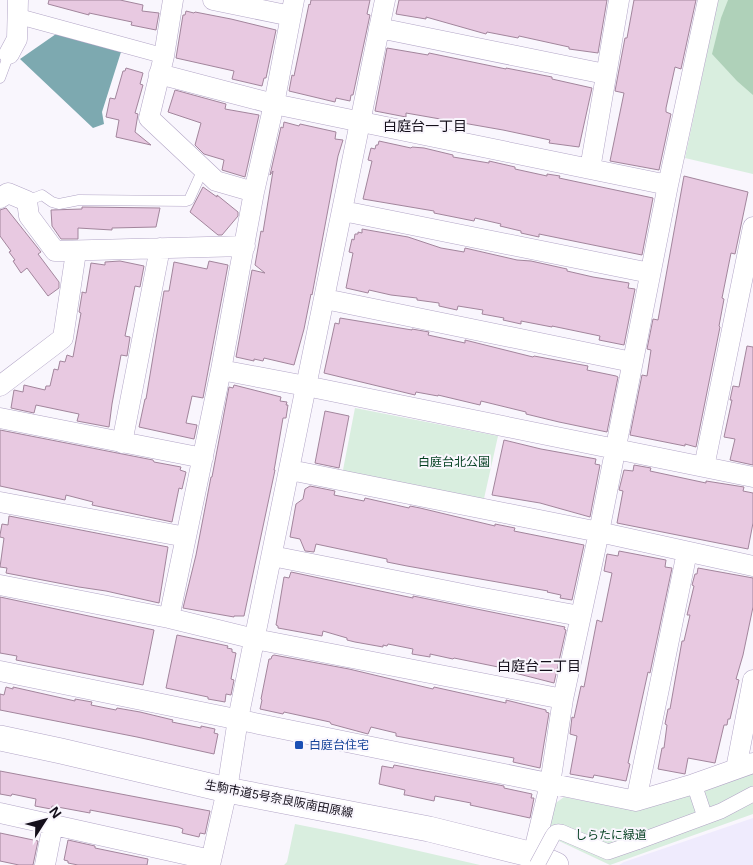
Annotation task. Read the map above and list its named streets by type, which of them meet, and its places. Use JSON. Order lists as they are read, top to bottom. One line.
{"streets":{"street":["生駒市道5号奈良阪南田原線"]},"districts":["白庭台一丁目","白庭台二丁目"],"parks":["白庭台北公園","しらたに緑道"],"places":{"transit":["白庭台住宅"]},"north":"top right"}
